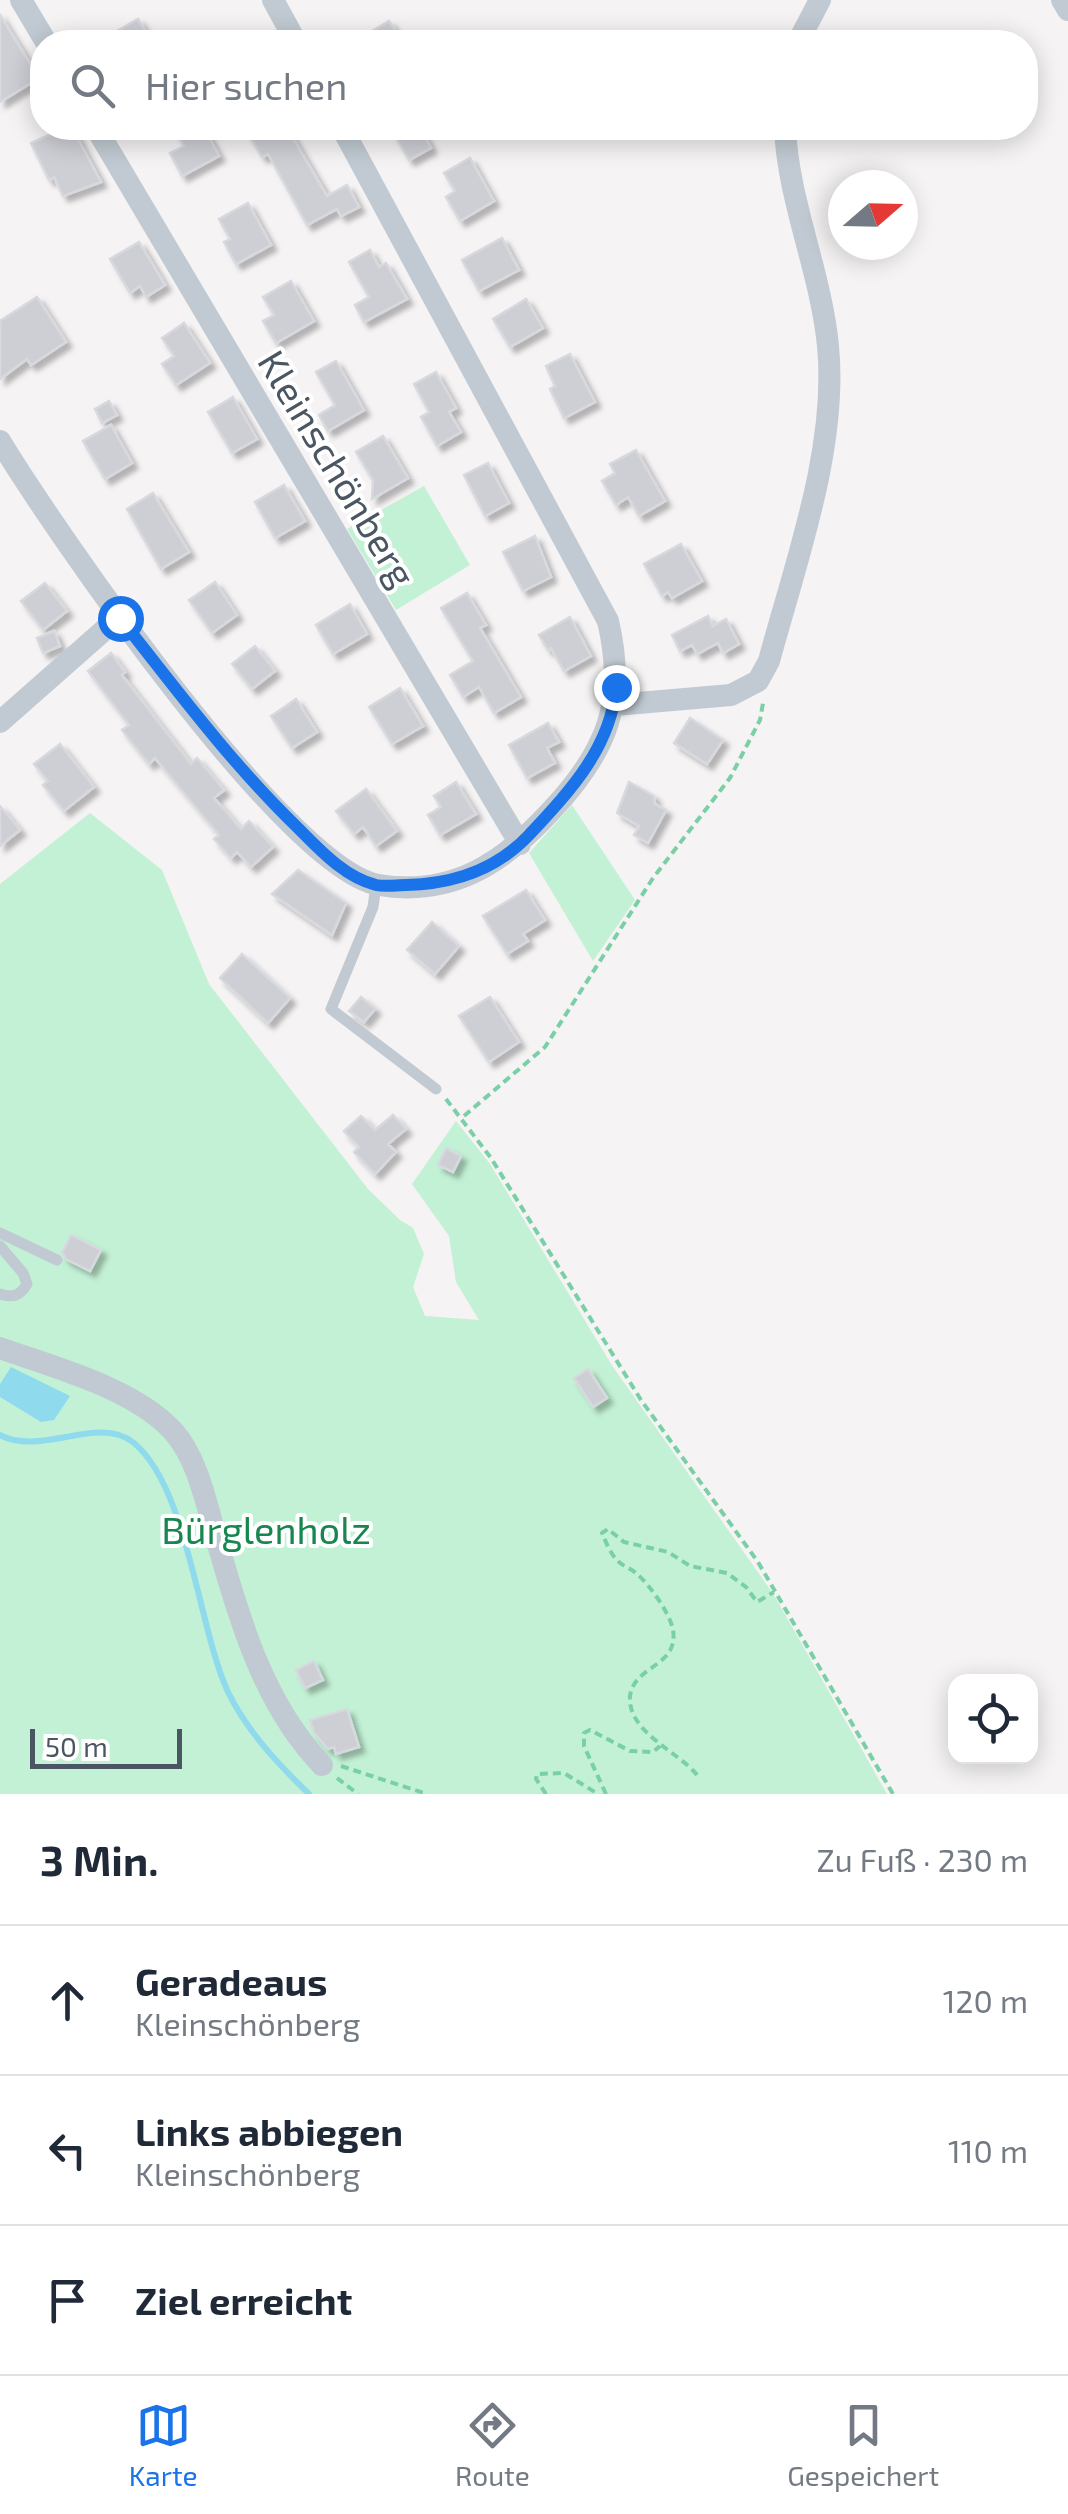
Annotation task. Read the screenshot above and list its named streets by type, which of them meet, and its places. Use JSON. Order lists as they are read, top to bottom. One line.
{"streets":{"street":["Kleinschönberg"]},"parks":["Bürglenholz"],"scale_bar":"50 m","north":"right","page":{"search":"Hier suchen","scale":"50 m","heading":["3 Min.","Zu Fuß · 230 m"],"list":[["Geradeaus","Kleinschönberg","120 m"],["Links abbiegen","Kleinschönberg","110 m"],"Ziel erreicht"],"nav":["Karte","Route","Gespeichert"]}}
